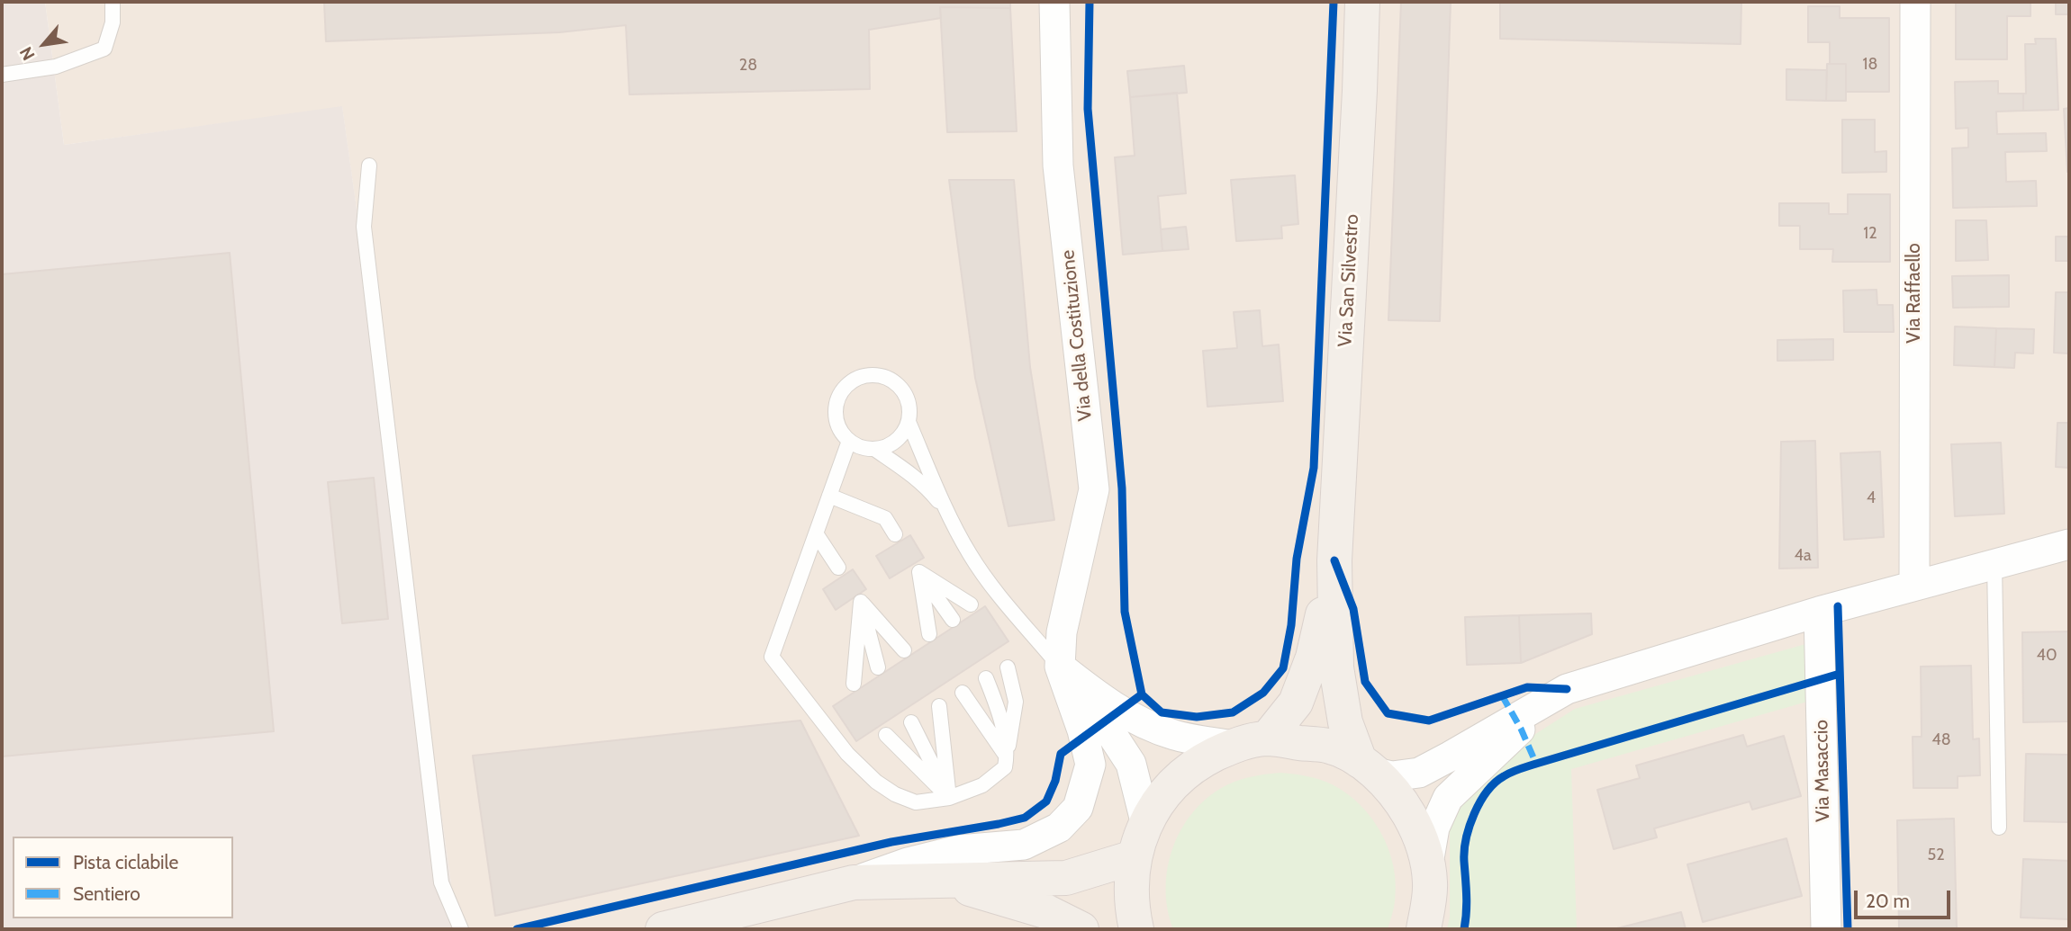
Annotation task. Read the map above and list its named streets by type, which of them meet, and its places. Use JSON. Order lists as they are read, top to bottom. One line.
{"streets":{"main road":["Via San Silvestro"],"street":["Via Raffaello","Via della Costituzione","Via Masaccio"]},"house_numbers":["18","28","12","4","4a","40","48","52"],"legend":["Pista ciclabile","Sentiero"],"scale_bar":"20 m","north":"bottom left"}
